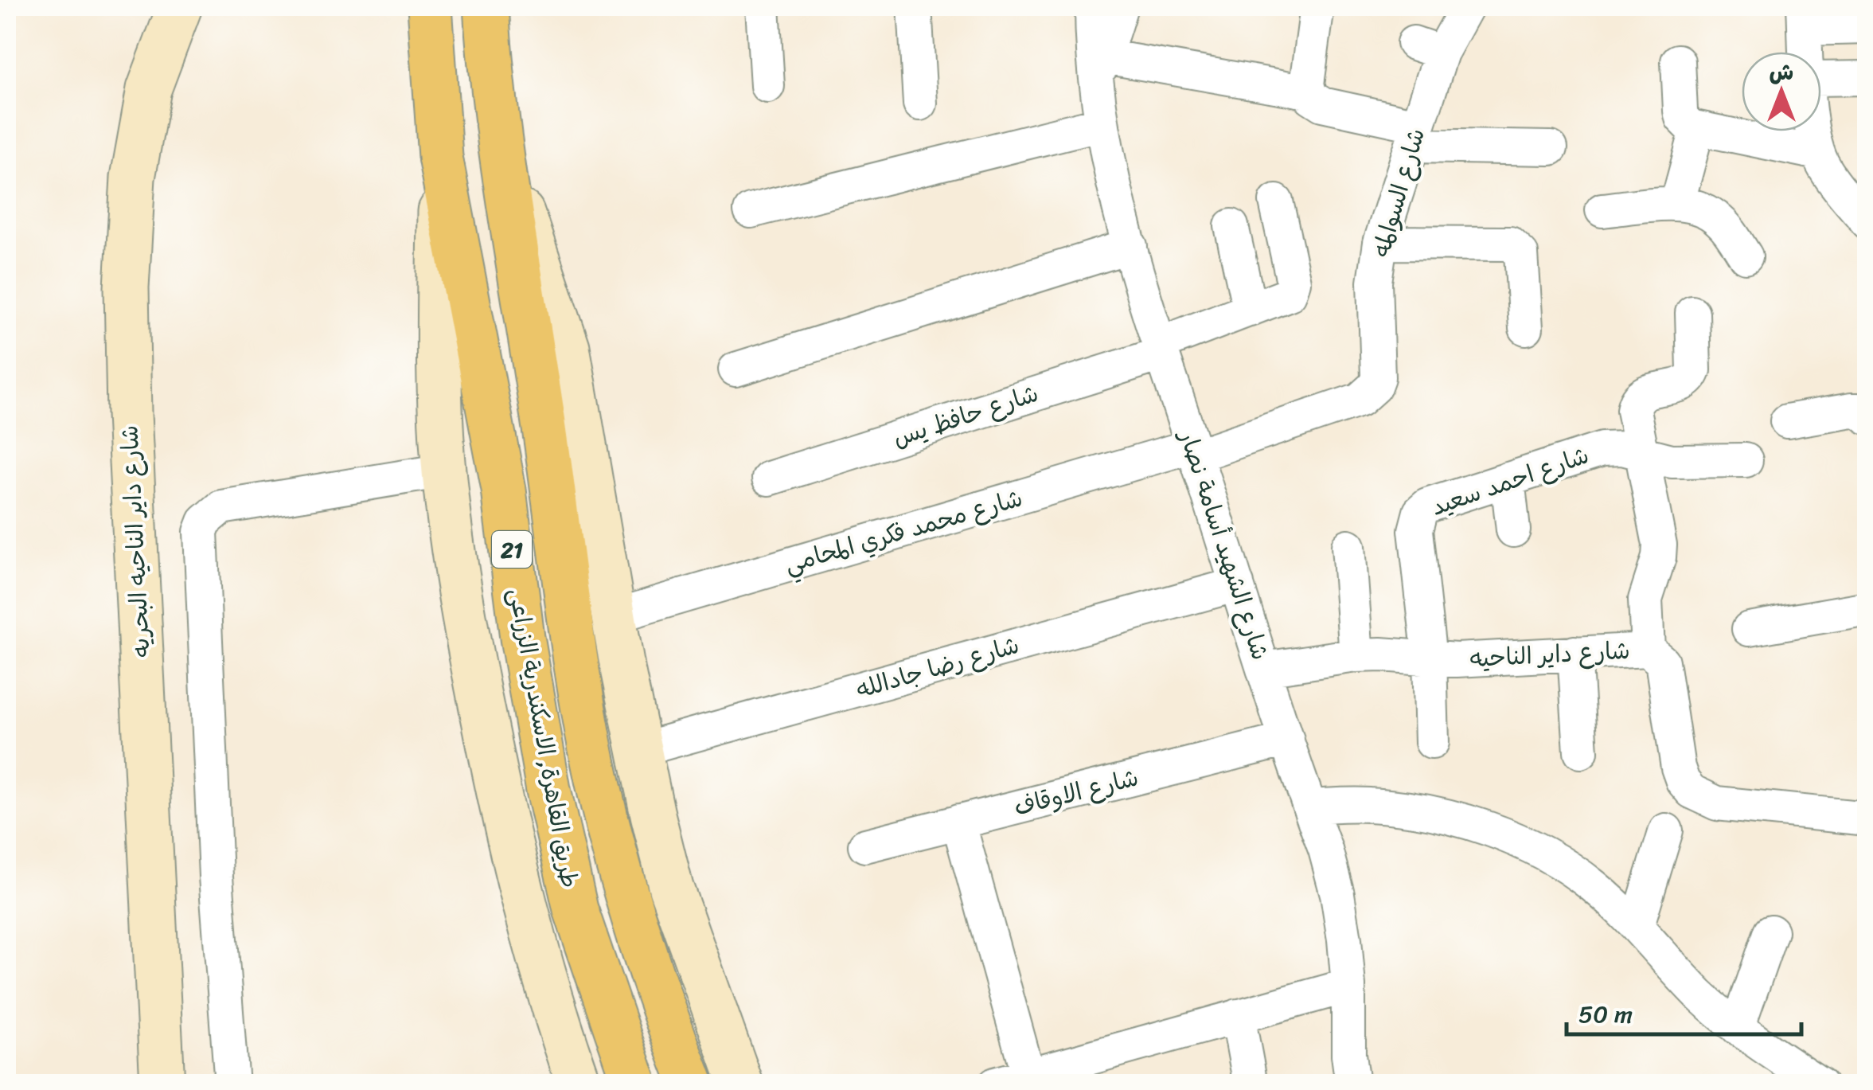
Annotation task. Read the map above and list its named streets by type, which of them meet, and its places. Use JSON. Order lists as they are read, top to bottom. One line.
{"streets":{"highway":["21","طريق القاهرة, الاسكندرية الزراعى"],"street":["شارع السوالمه","شارع حافظ يس","شارع احمد سعيد","شارع محمد فكري المحامي","شارع داير الناحيه البحريه","شارع الشهيد أسامة نصار","شارع داير الناحيه","شارع رضا جادالله","شارع الاوقاف"]},"crossings":[["شارع السوالمه","شارع محمد فكري المحامي"],["شارع السوالمه","شارع الشهيد أسامة نصار"],["شارع حافظ يس","شارع الشهيد أسامة نصار"],["شارع احمد سعيد","شارع داير الناحيه"],["شارع محمد فكري المحامي","شارع الشهيد أسامة نصار"],["شارع الشهيد أسامة نصار","شارع داير الناحيه"],["شارع الشهيد أسامة نصار","شارع رضا جادالله"],["شارع الشهيد أسامة نصار","شارع الاوقاف"]],"scale_bar":"50 m","north":"top"}
